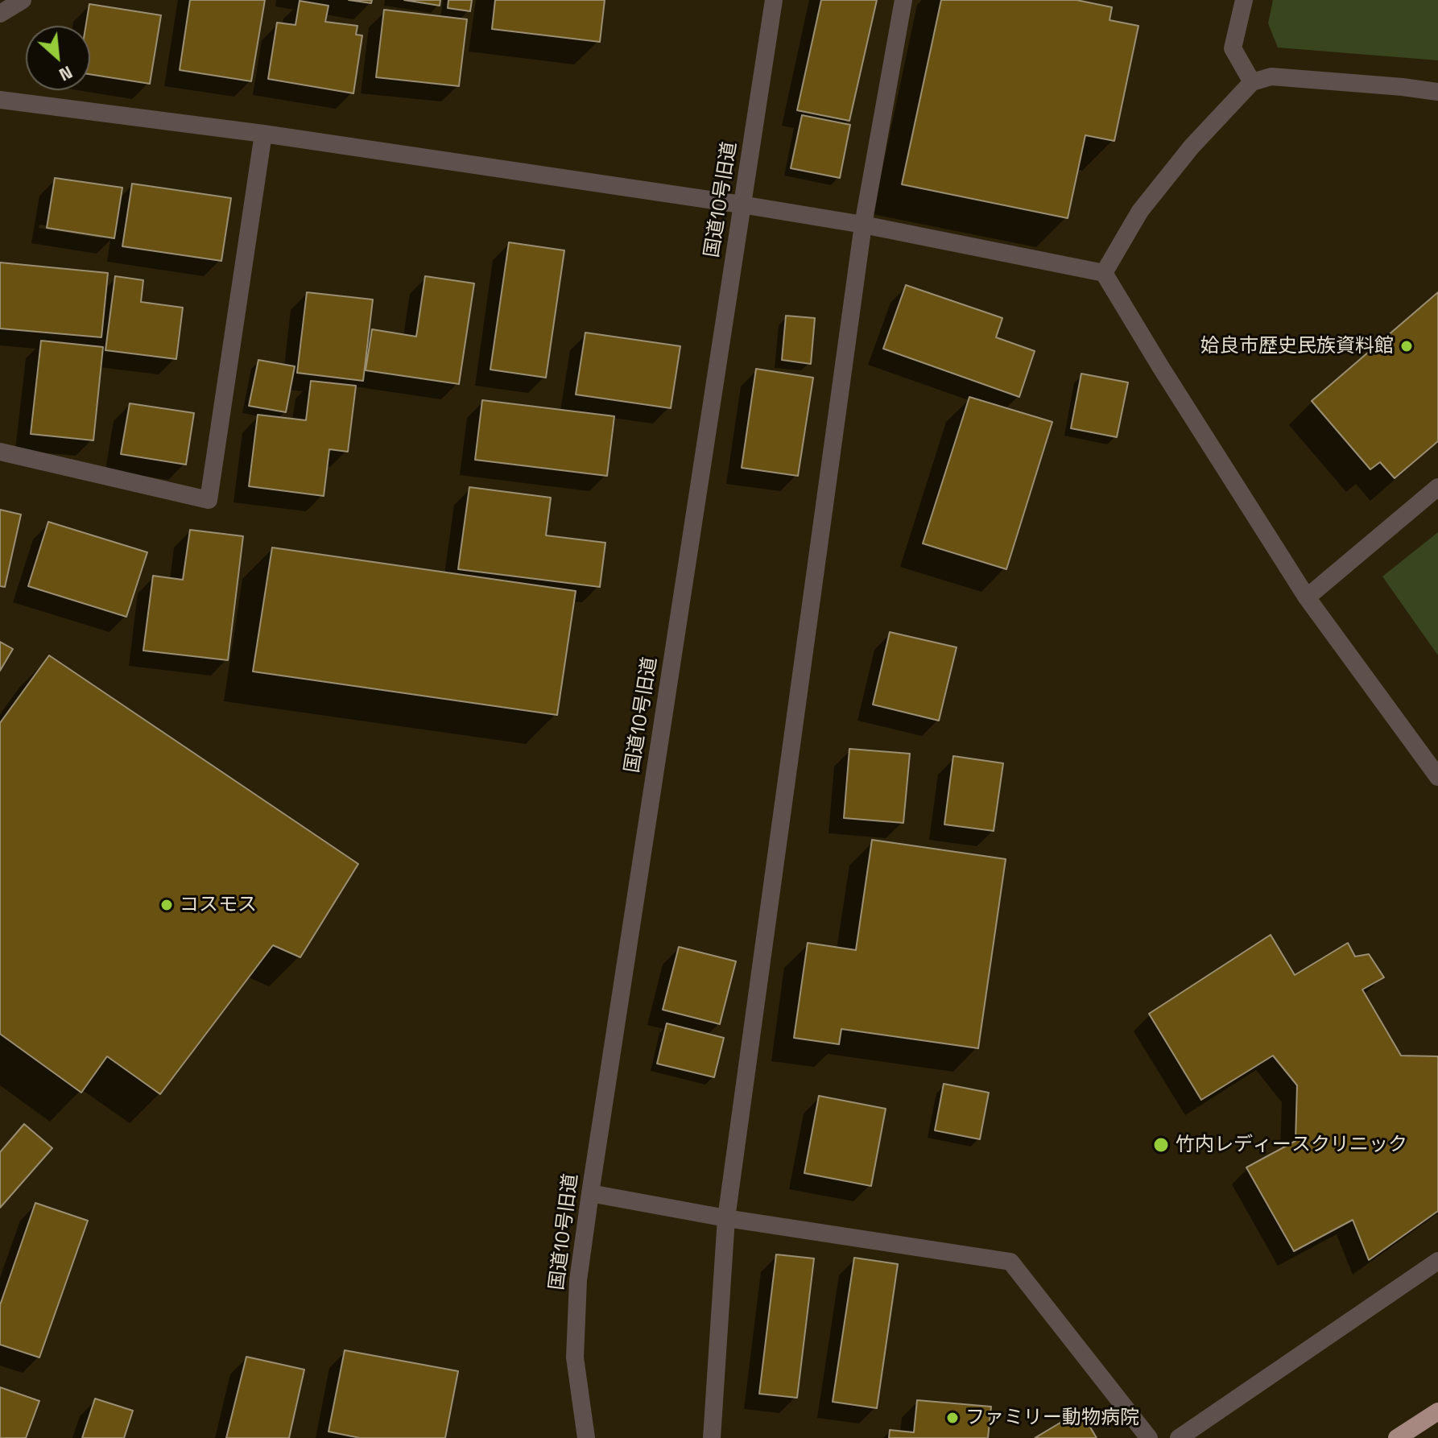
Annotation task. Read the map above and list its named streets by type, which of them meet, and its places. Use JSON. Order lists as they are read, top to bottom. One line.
{"streets":{"street":["国道10号旧道"]},"places":["姶良市歴史民族資料館","コスモス","竹内レディースクリニック","ファミリー動物病院"],"north":"bottom right"}
